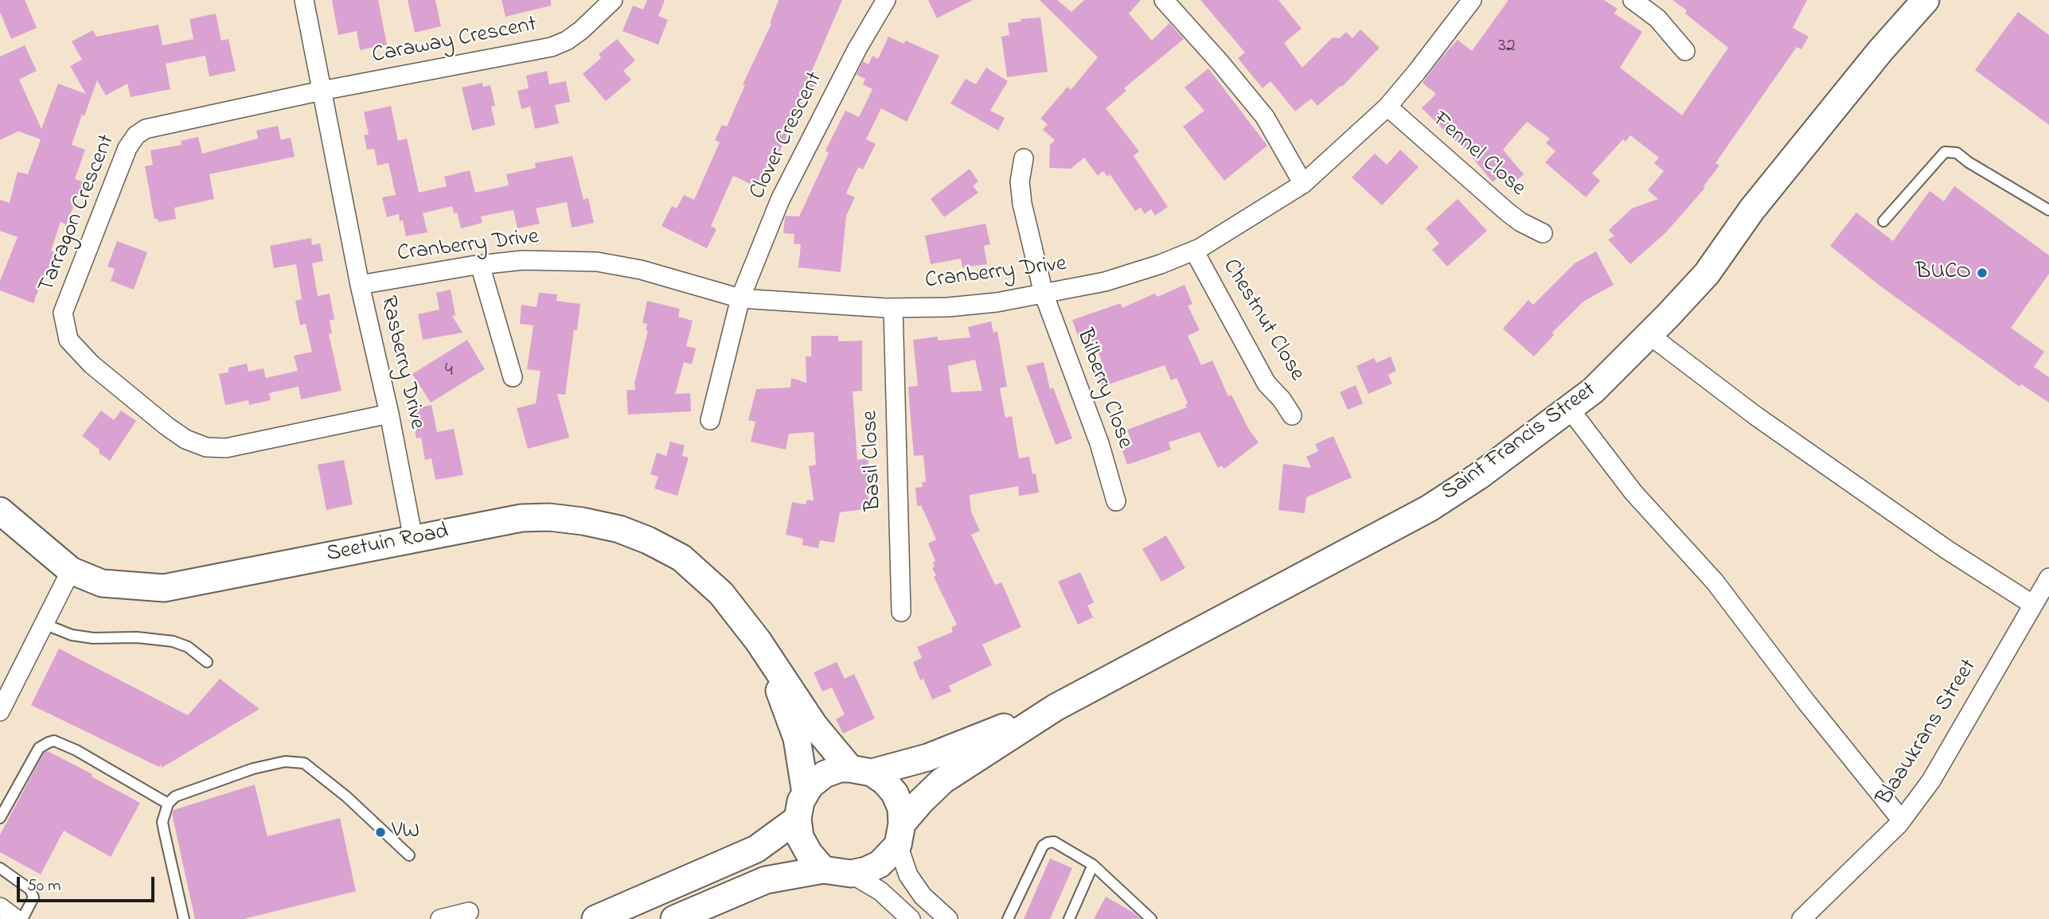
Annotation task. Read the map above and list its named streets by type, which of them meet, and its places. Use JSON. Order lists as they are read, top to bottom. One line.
{"streets":{"street":["Caraway Crescent","Clover Crescent","Fennel Close","Tarragon Crescent","Cranberry Drive","Chestnut Close","Rasberry Drive","Bilberry Close","Saint Francis Street","Basil Close","Seetuin Road","Blaaukrans Street"]},"crossings":[["Caraway Crescent","Tarragon Crescent"],["Caraway Crescent","Rasberry Drive"],["Clover Crescent","Cranberry Drive"],["Fennel Close","Cranberry Drive"],["Tarragon Crescent","Rasberry Drive"],["Cranberry Drive","Chestnut Close"],["Cranberry Drive","Rasberry Drive"],["Cranberry Drive","Bilberry Close"],["Cranberry Drive","Basil Close"],["Rasberry Drive","Seetuin Road"]],"places":["BUCO","VW"],"house_numbers":["32","4"],"scale_bar":"50 m"}
